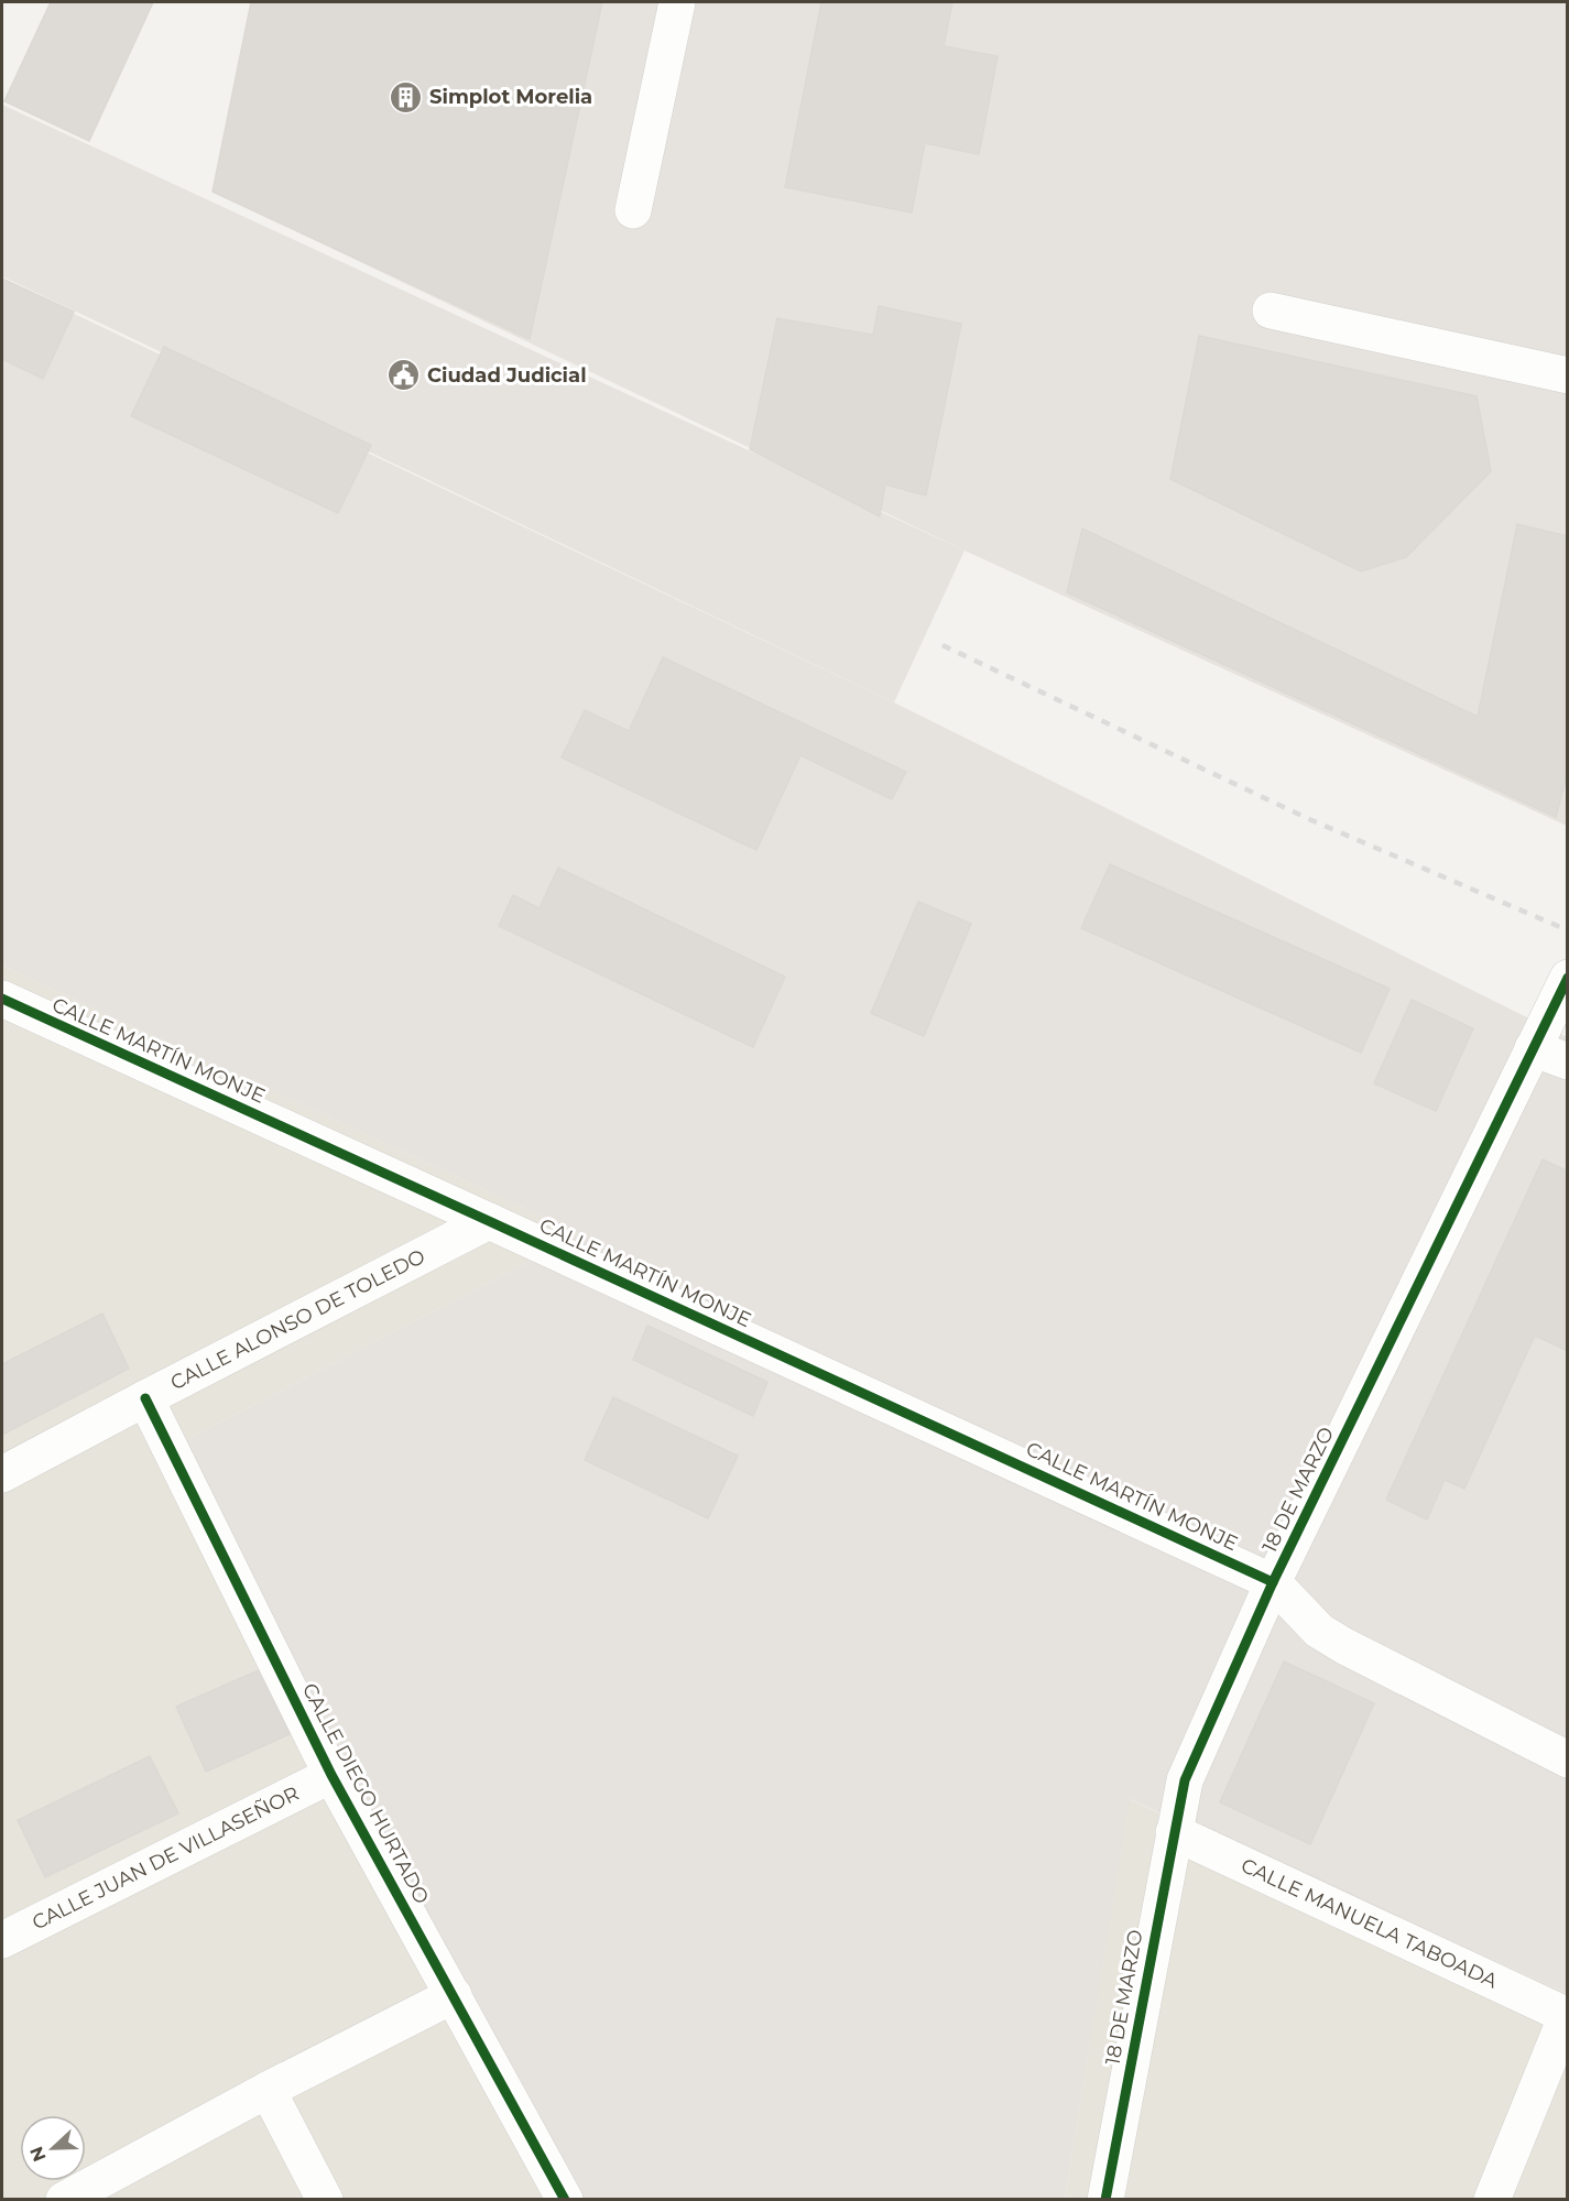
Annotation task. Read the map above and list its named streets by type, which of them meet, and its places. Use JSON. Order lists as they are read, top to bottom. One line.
{"streets":{"street":["CALLE MARTÍN MONJE","CALLE ALONSO DE TOLEDO","18 DE MARZO","CALLE DIEGO HURTADO","CALLE JUAN DE VILLASEÑOR","CALLE MANUELA TABOADA"]},"crossings":[["CALLE MARTÍN MONJE","CALLE ALONSO DE TOLEDO"],["CALLE MARTÍN MONJE","18 DE MARZO"],["CALLE ALONSO DE TOLEDO","CALLE DIEGO HURTADO"],["18 DE MARZO","CALLE MANUELA TABOADA"],["CALLE DIEGO HURTADO","CALLE JUAN DE VILLASEÑOR"]],"places":{"building":["Simplot Morelia"],"public building":["Ciudad Judicial"]},"north":"left"}
